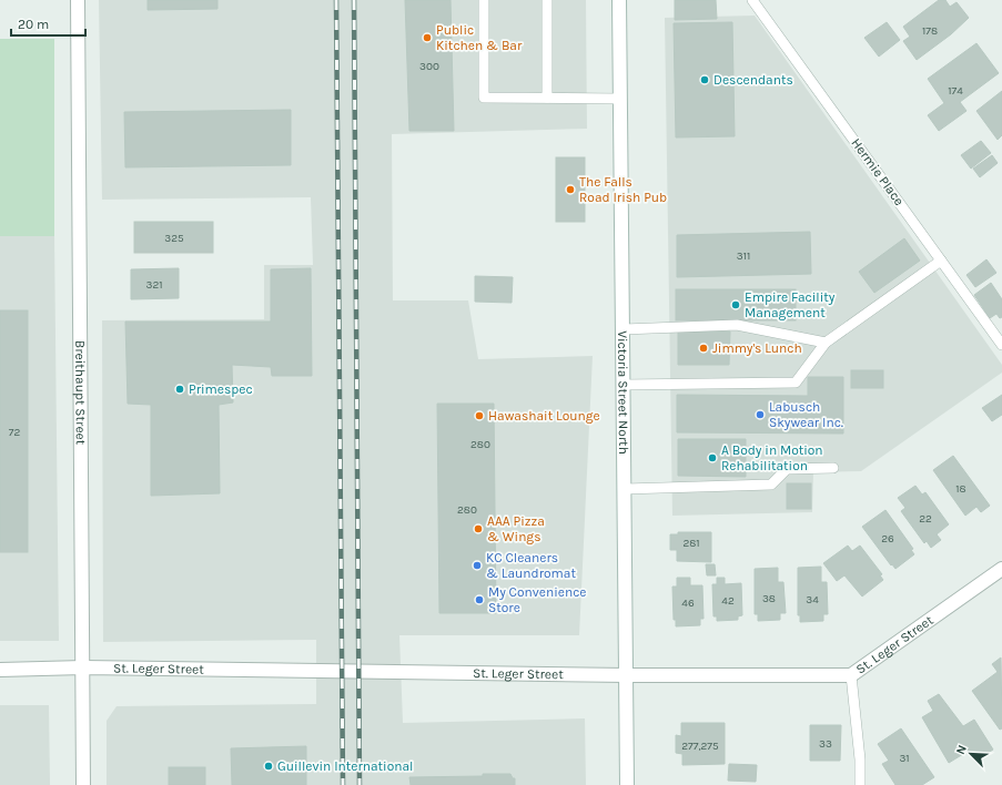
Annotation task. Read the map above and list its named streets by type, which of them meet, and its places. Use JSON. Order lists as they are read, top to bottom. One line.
{"streets":{"street":["Breithaupt Street","Victoria Street North","St. Leger Street"],"lane":["Hermie Place"]},"crossings":[["Breithaupt Street","St. Leger Street"],["Victoria Street North","St. Leger Street"]],"places":["Public Kitchen & Bar","Descendants","The Falls Road Irish Pub","Empire Facility Management","Jimmy's Lunch","Primespec","Labusch Skywear Inc.","Hawashait Lounge","A Body in Motion Rehabilitation","AAA Pizza & Wings","KC Cleaners & Laundromat","My Convenience Store","Guillevin International"],"house_numbers":["178","300","174","325","311","321","72","280","18","280","22","26","281","38","34","42","46","33","277,275","31"],"scale_bar":"20 m","north":"top left"}
